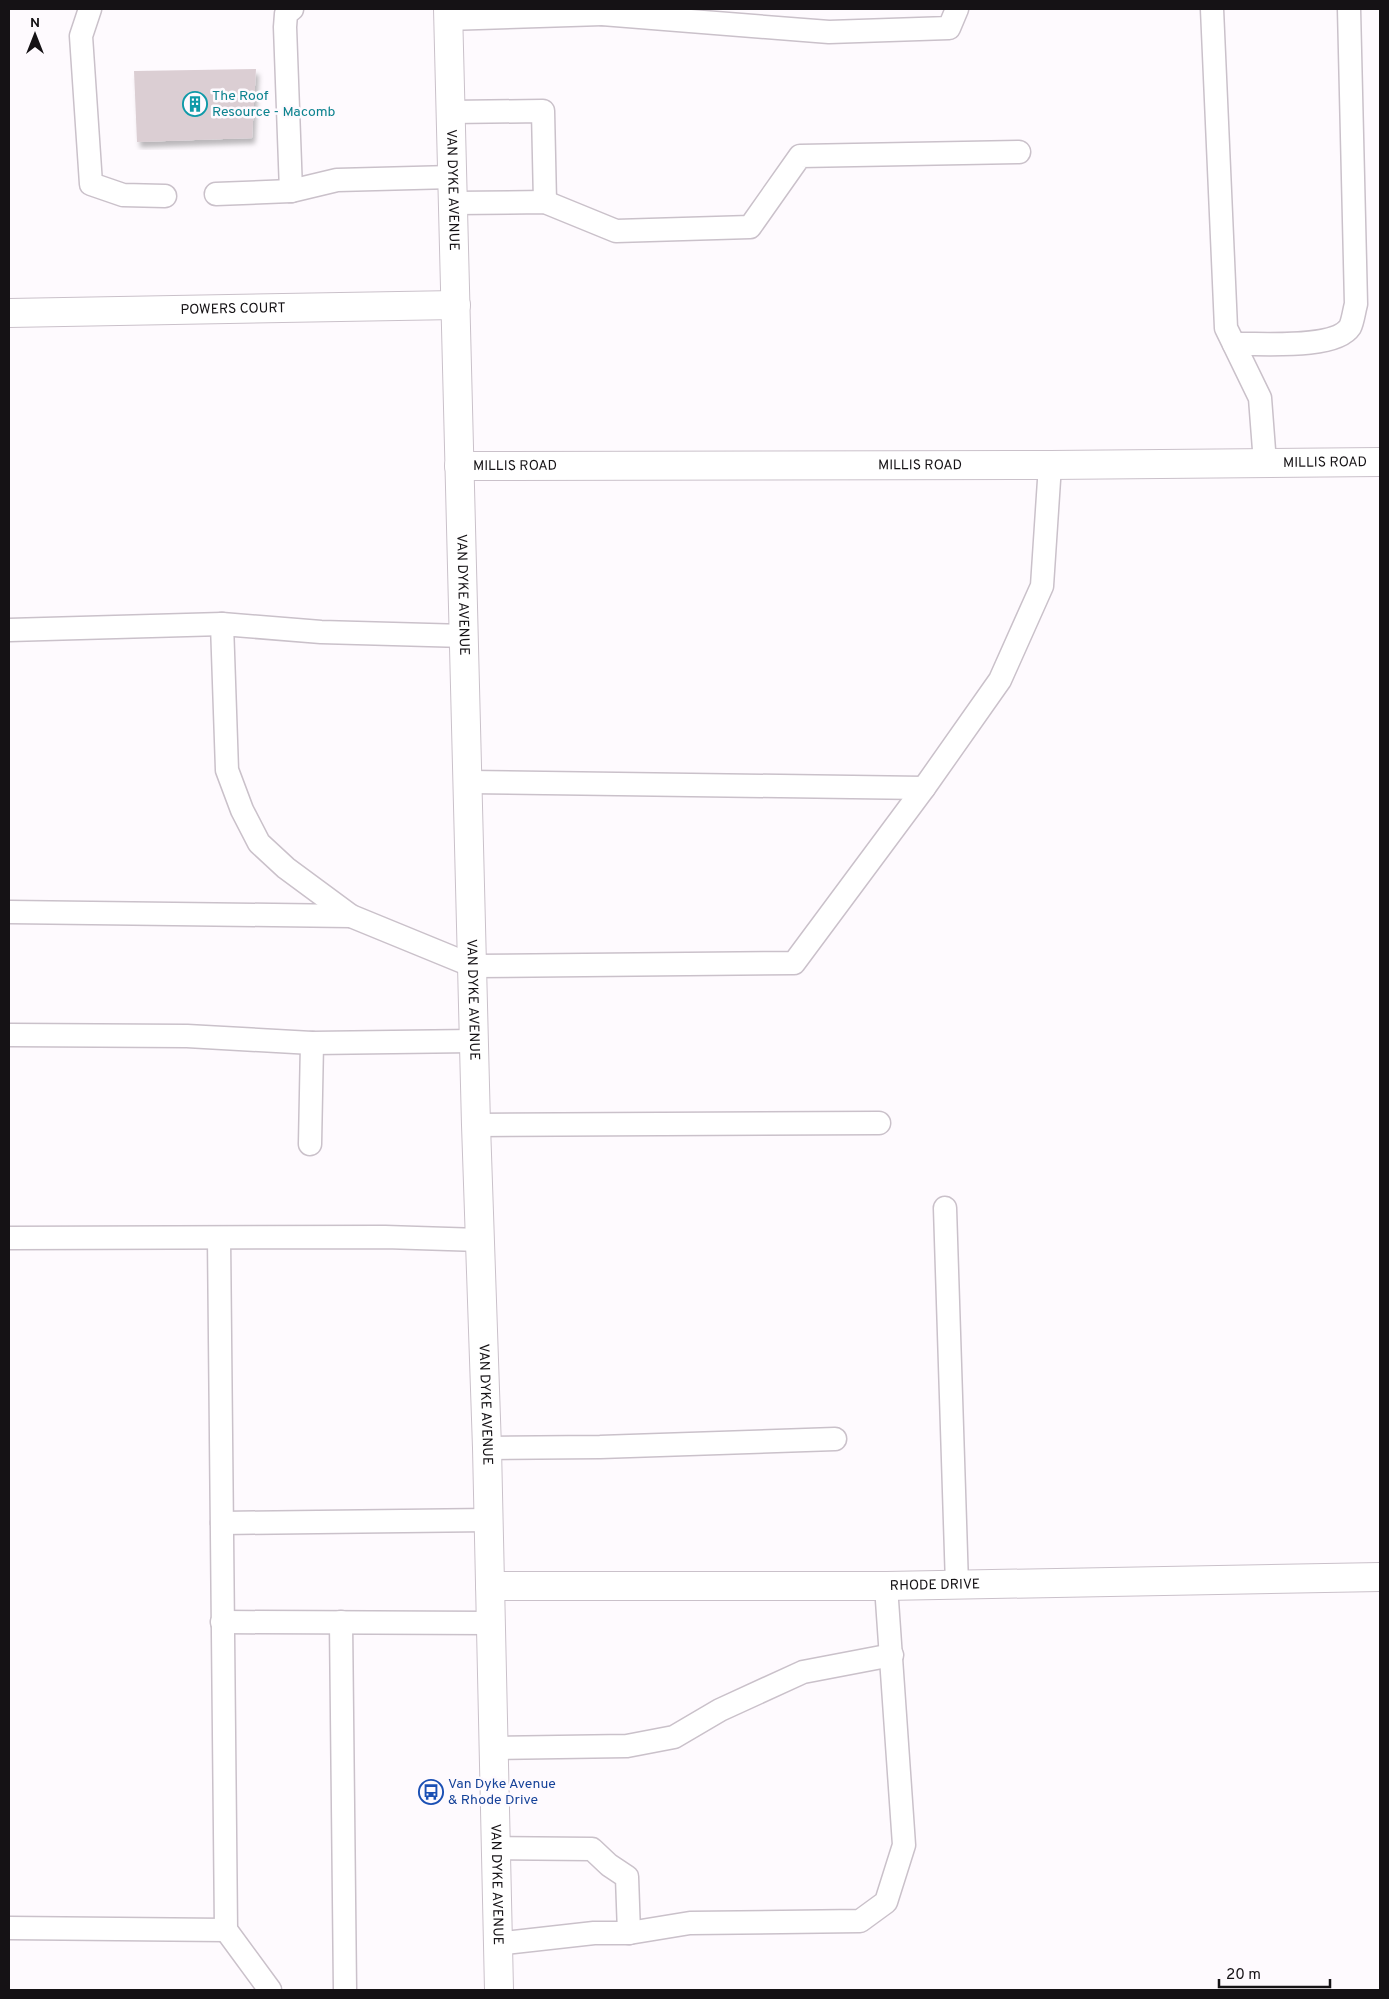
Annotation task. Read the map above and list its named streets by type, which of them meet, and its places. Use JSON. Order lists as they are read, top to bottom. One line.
{"streets":{"street":["VAN DYKE AVENUE","POWERS COURT","MILLIS ROAD","RHODE DRIVE"]},"crossings":[["VAN DYKE AVENUE","POWERS COURT"],["VAN DYKE AVENUE","MILLIS ROAD"],["VAN DYKE AVENUE","RHODE DRIVE"]],"places":{"building":["The Roof Resource - Macomb"],"bus stop":["Van Dyke Avenue & Rhode Drive"]},"scale_bar":"20 m","north":"top"}
